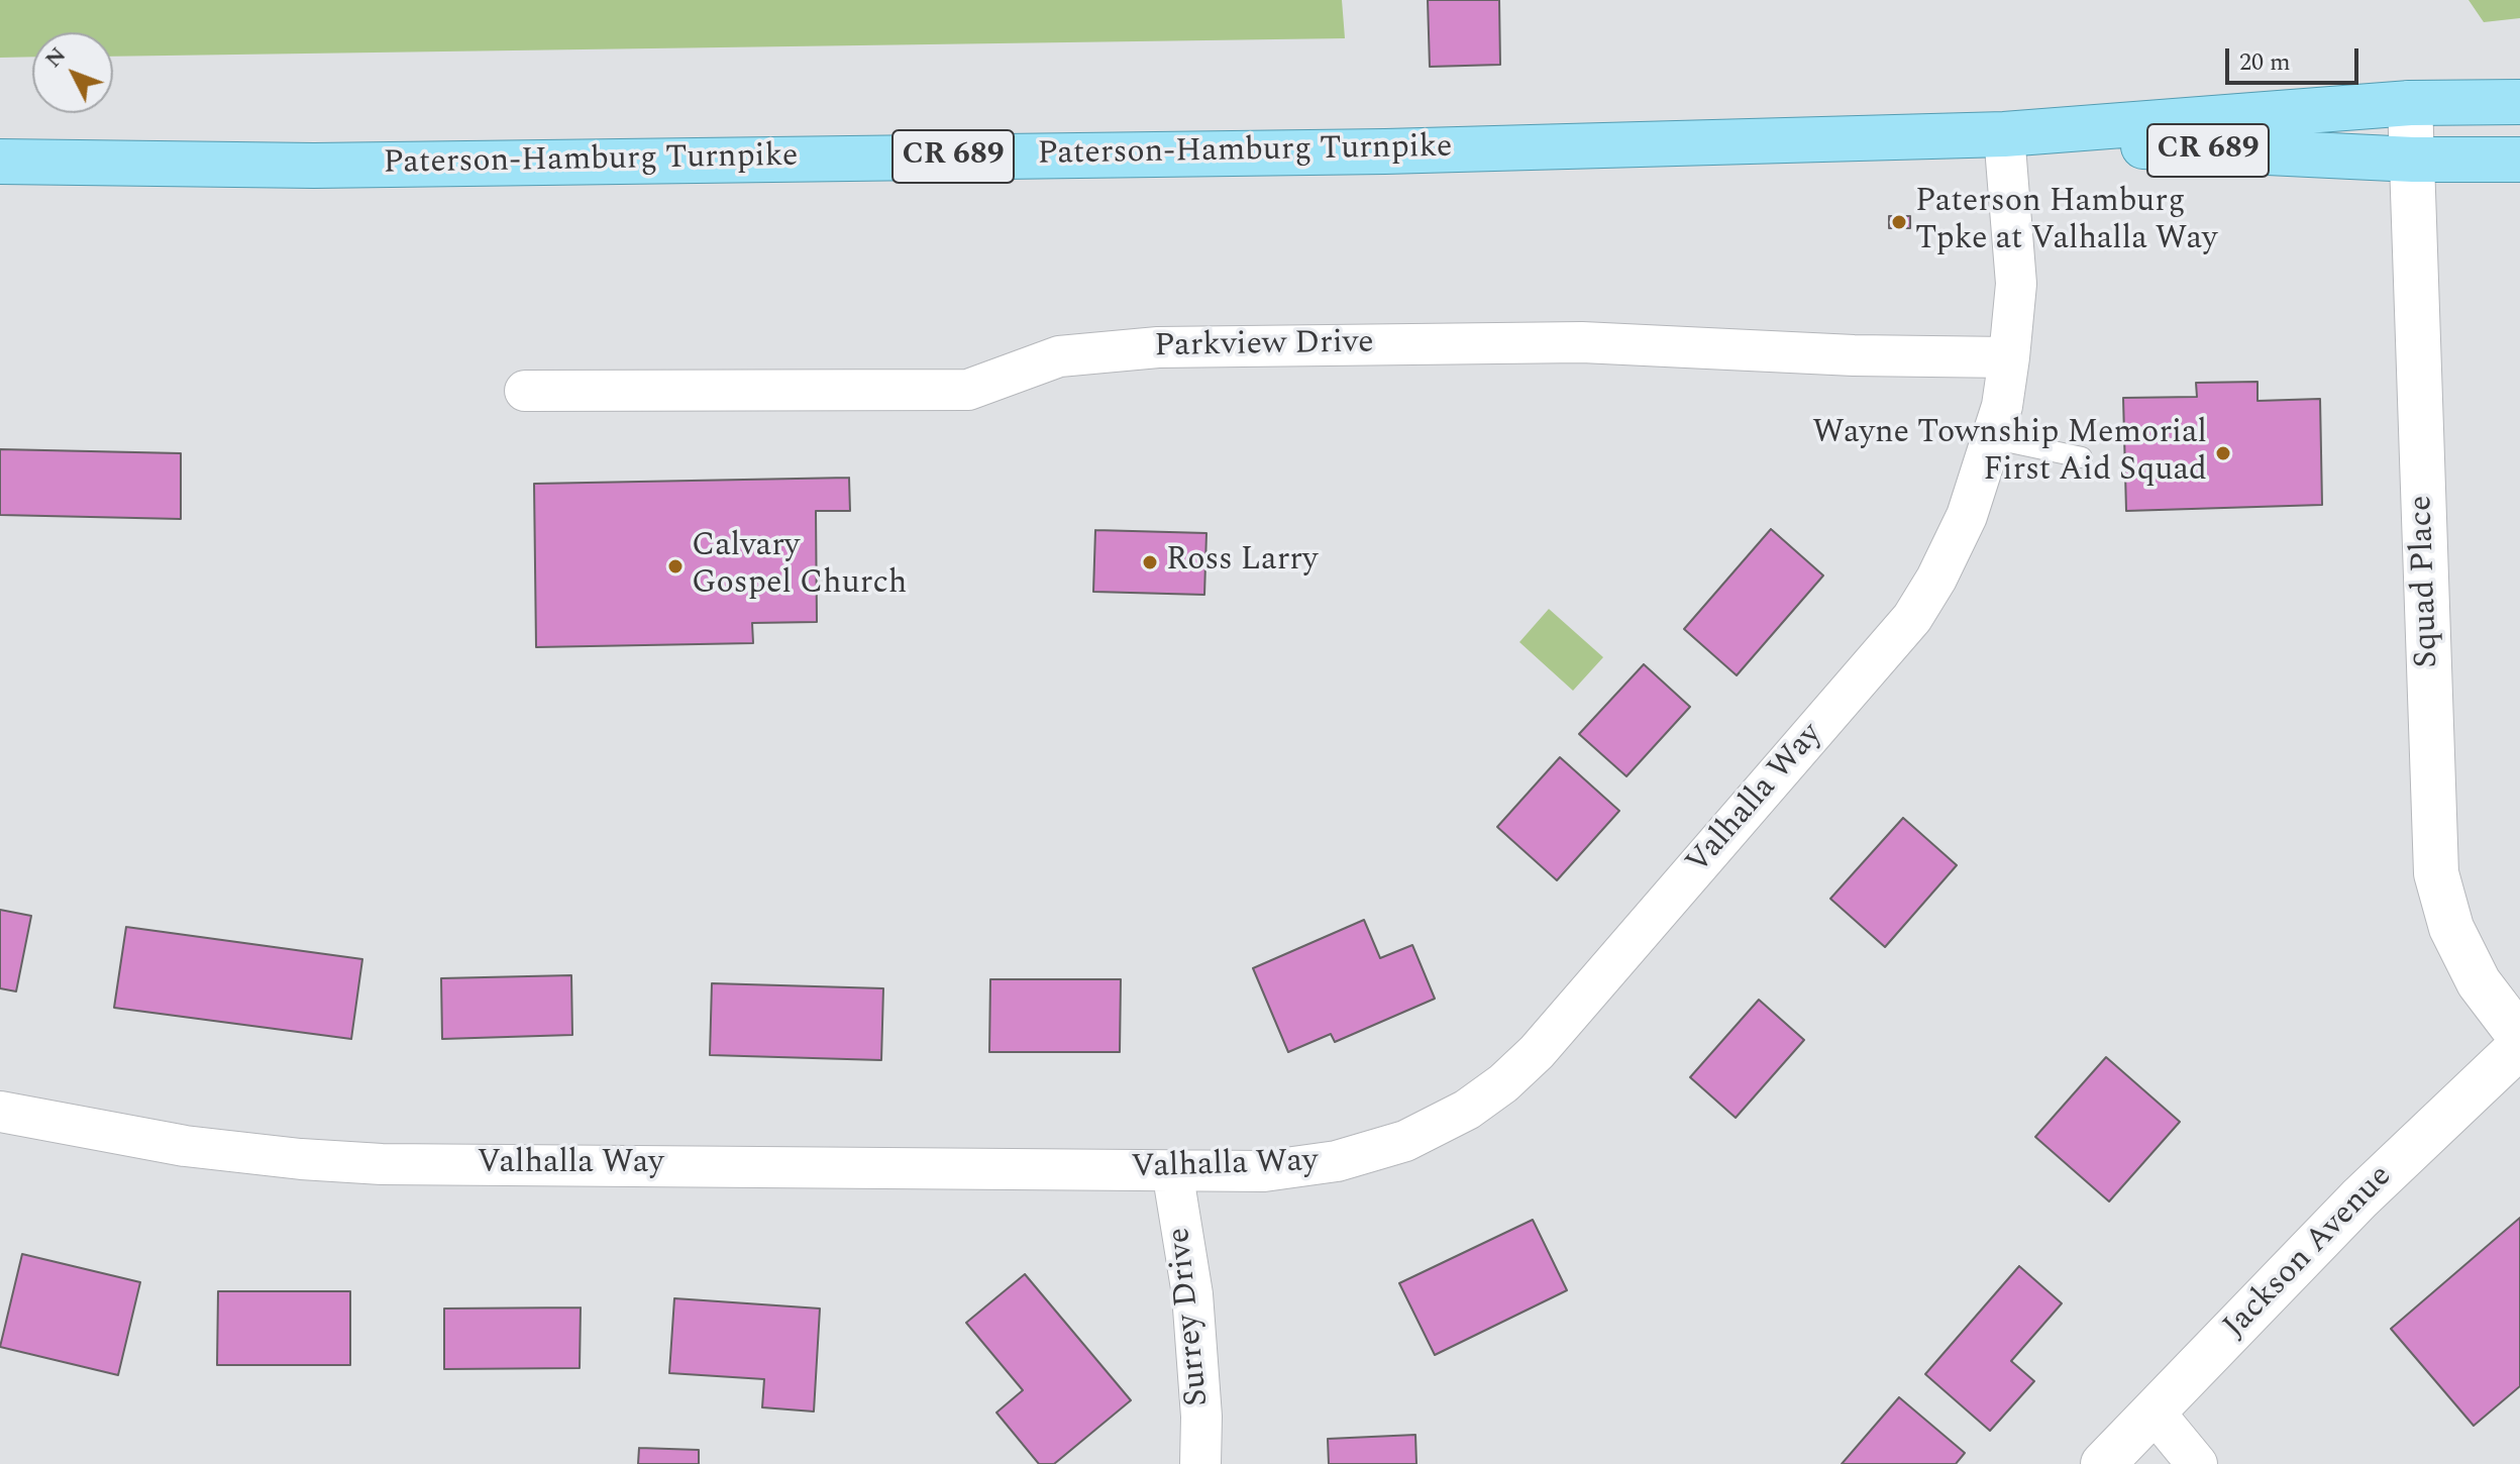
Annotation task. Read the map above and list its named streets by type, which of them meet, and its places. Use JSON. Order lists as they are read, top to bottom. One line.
{"streets":{"main road":["CR 689","Paterson-Hamburg Turnpike"],"street":["Parkview Drive","Squad Place","Valhalla Way","Jackson Avenue","Surrey Drive"]},"crossings":[["Paterson-Hamburg Turnpike","Squad Place"],["Paterson-Hamburg Turnpike","Valhalla Way"],["Parkview Drive","Valhalla Way"],["Valhalla Way","Surrey Drive"]],"places":["Paterson Hamburg Tpke at Valhalla Way","Wayne Township Memorial First Aid Squad","Ross Larry","Calvary Gospel Church"],"scale_bar":"20 m","north":"top left"}
